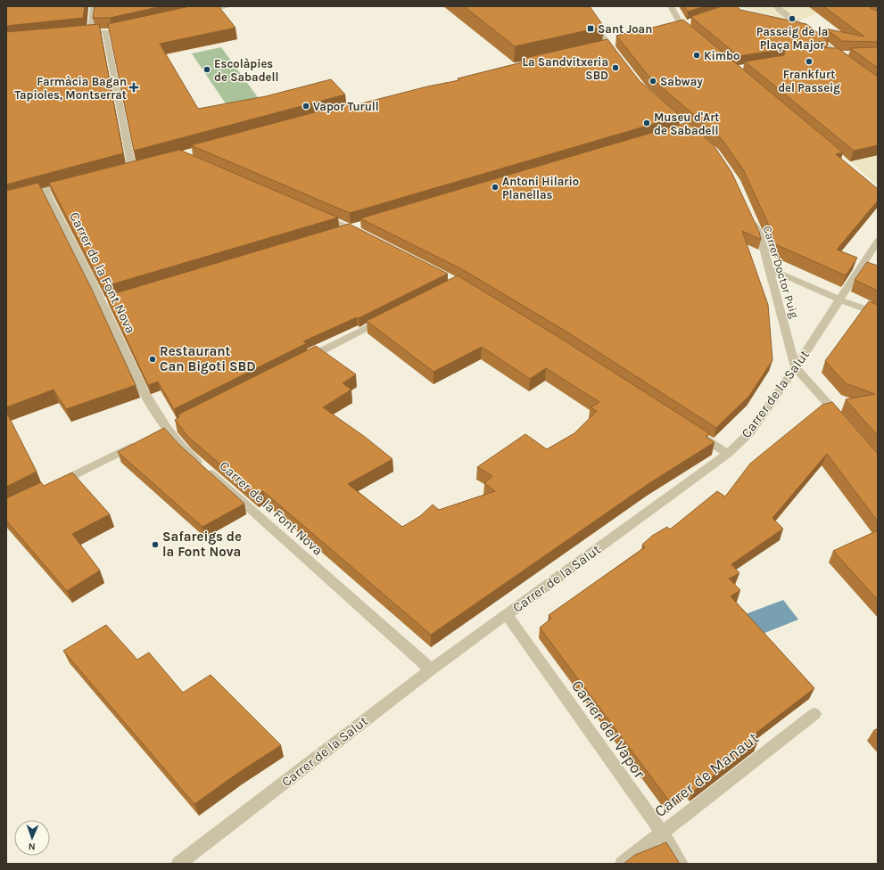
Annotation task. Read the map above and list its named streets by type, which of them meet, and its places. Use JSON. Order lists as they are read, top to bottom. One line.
{"streets":{"street":["Carrer Doctor Puig","Carrer de la Font Nova","Carrer de la Salut","Carrer del Vapor","Carrer de Manaut"]},"crossings":[["Carrer Doctor Puig","Carrer de la Salut"],["Carrer de la Font Nova","Carrer de la Salut"],["Carrer de la Salut","Carrer del Vapor"],["Carrer del Vapor","Carrer de Manaut"]],"places":{"other":["Passeig de la Plaça Major","Kimbo","Frankfurt del Passeig","La Sandvitxeria SBD","Escolàpies de Sabadell","Sabway","Vapor Turull","Museu d'Art de Sabadell","Antoni Hilario Planellas","Restaurant Can Bigoti SBD","Safareigs de la Font Nova"],"transit":["Sant Joan"],"health":["Farmàcia Bagan Tapioles, Montserrat"]},"north":"bottom"}
